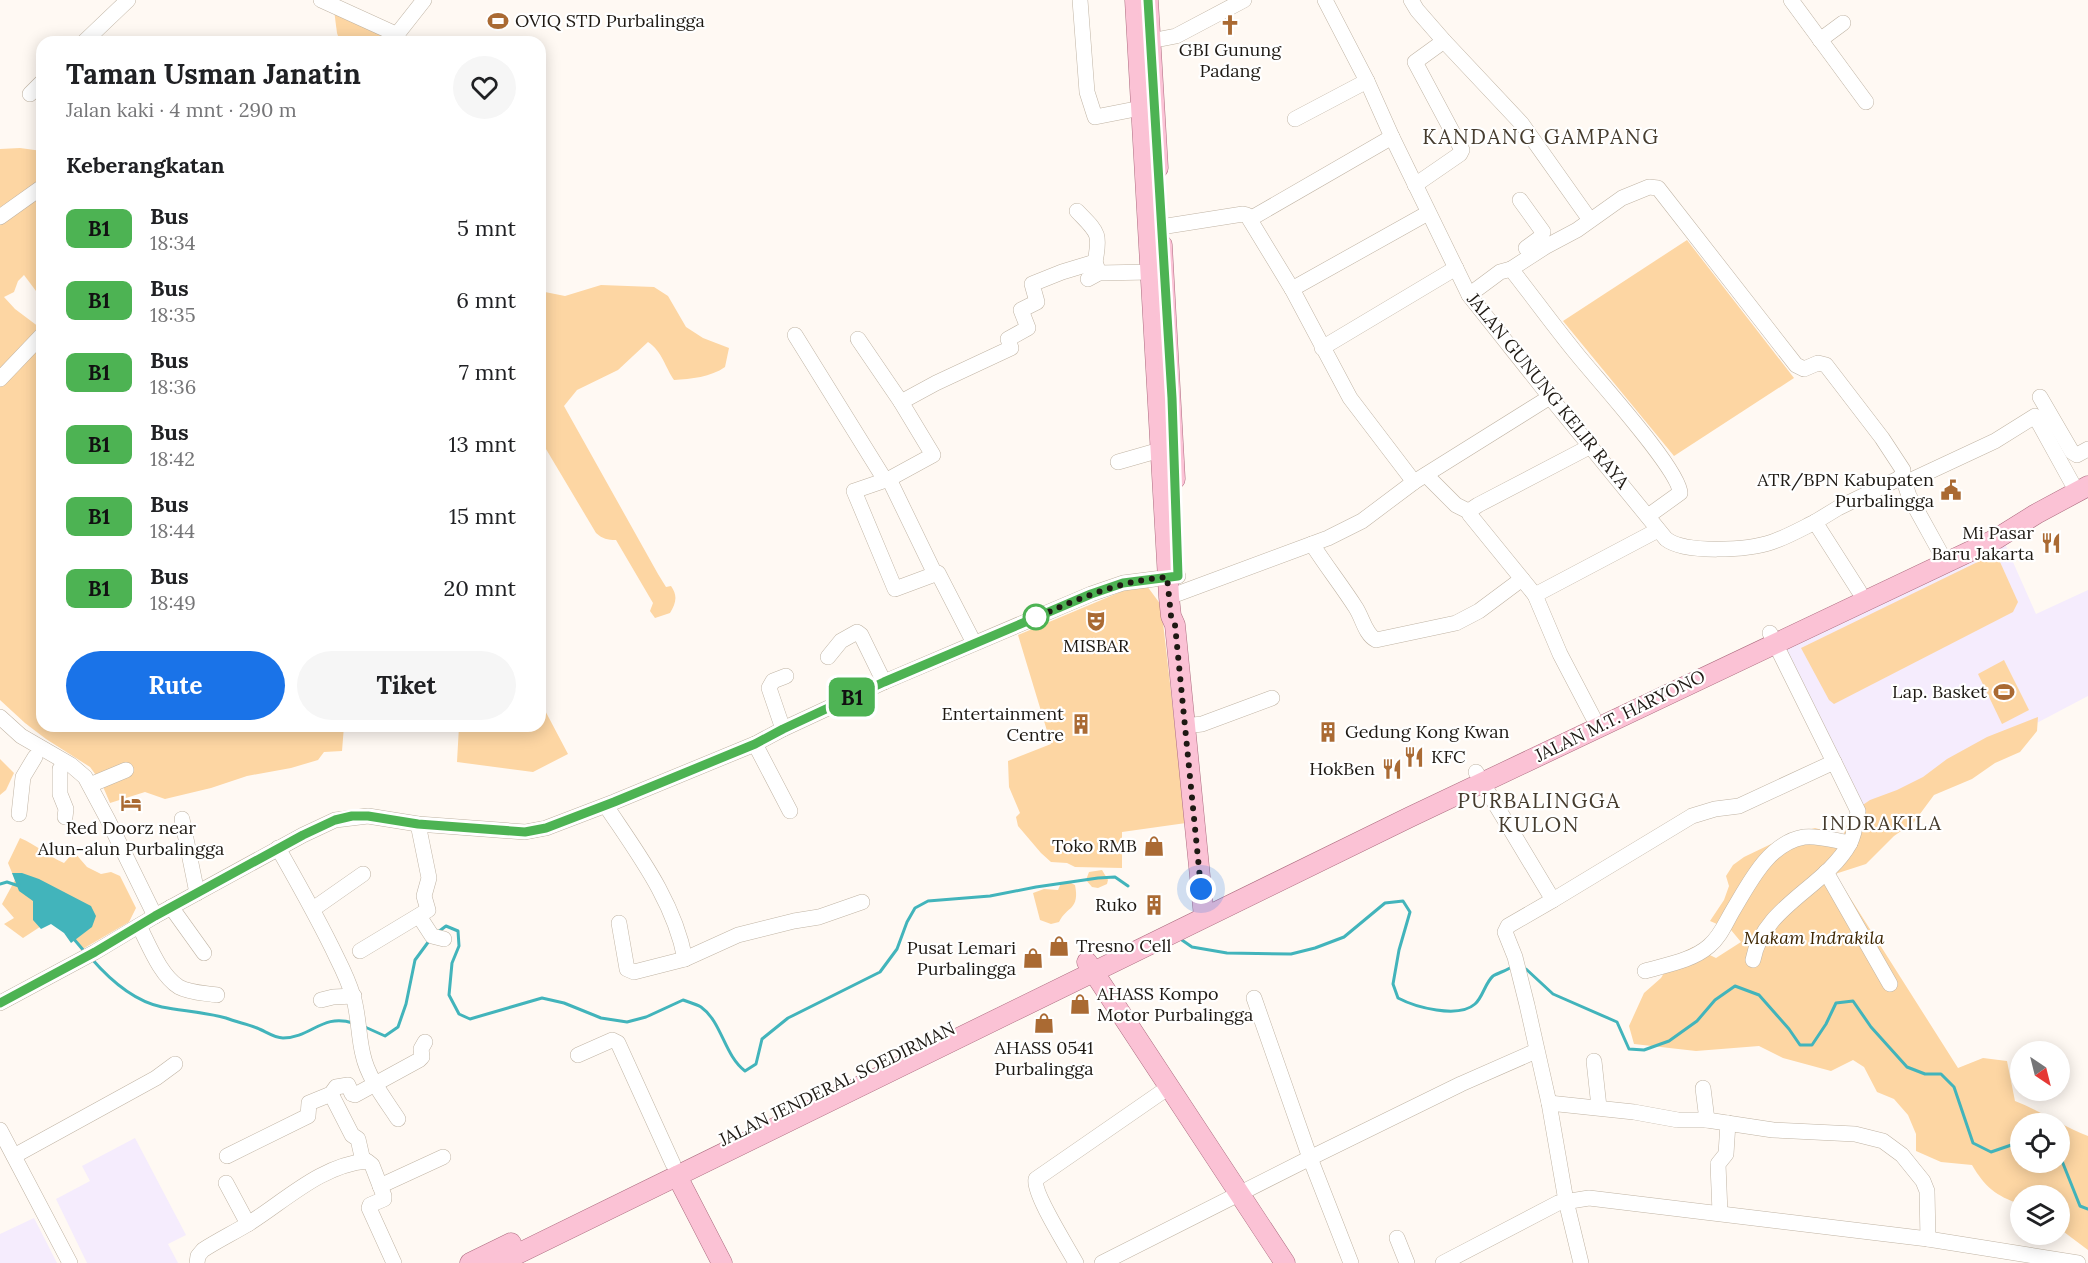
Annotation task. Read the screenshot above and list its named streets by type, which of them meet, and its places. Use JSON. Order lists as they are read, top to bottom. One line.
{"streets":{"main road":["JALAN M.T. HARYONO","JALAN JENDERAL SOEDIRMAN"],"street":["JALAN GUNUNG KELIR RAYA"]},"crossings":[["JALAN GUNUNG KELIR RAYA","JALAN M.T. HARYONO"],["JALAN M.T. HARYONO","JALAN JENDERAL SOEDIRMAN"]],"districts":["KANDANG GAMPANG","PURBALINGGA KULON","INDRAKILA"],"parks":["Makam Indrakila"],"places":{"sports":["OVIQ STD Purbalingga","Lap. Basket"],"church":["GBI Gunung Padang"],"public building":["ATR/BPN Kabupaten Purbalingga"],"restaurant":["Mi Pasar Baru Jakarta","KFC","HokBen"],"theatre":["MISBAR"],"building":["Entertainment Centre","Gedung Kong Kwan","Ruko"],"hotel":["Red Doorz near Alun-alun Purbalingga"],"shop":["Toko RMB","Tresno Cell","Pusat Lemari Purbalingga","AHASS Kompo Motor Purbalingga","AHASS 0541 Purbalingga"]},"lines":["bus line B1"],"north":"bottom right","page":{"on_map":"B1","heading":[["Taman Usman Janatin","Jalan kaki · 4 mnt · 290 m"],"Keberangkatan"],"list":[{"mark":"B1","name":"Bus","note":"18:34","value":"5 mnt"},{"mark":"B1","name":"Bus","note":"18:35","value":"6 mnt"},{"mark":"B1","name":"Bus","note":"18:36","value":"7 mnt"},{"mark":"B1","name":"Bus","note":"18:42","value":"13 mnt"},{"mark":"B1","name":"Bus","note":"18:44","value":"15 mnt"},{"mark":"B1","name":"Bus","note":"18:49","value":"20 mnt"}],"buttons":["Rute","Tiket"]}}
